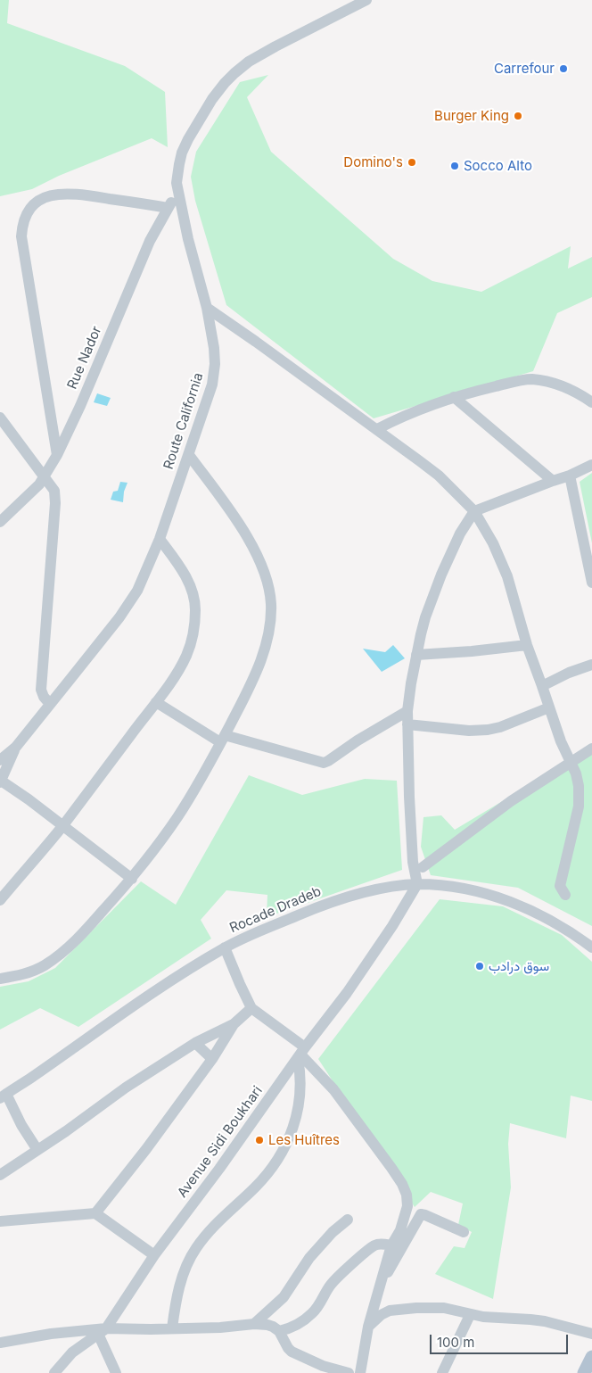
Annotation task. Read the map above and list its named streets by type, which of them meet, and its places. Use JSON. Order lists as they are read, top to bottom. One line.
{"streets":{"street":["Rue Nador","Route California","Rocade Dradeb","Avenue Sidi Boukhari"]},"crossings":[["Rue Nador","Route California"],["Rocade Dradeb","Avenue Sidi Boukhari"]],"places":["Carrefour","Burger King","Domino's","Socco Alto","سوق درادب","Les Huîtres"],"scale_bar":"100 m"}
